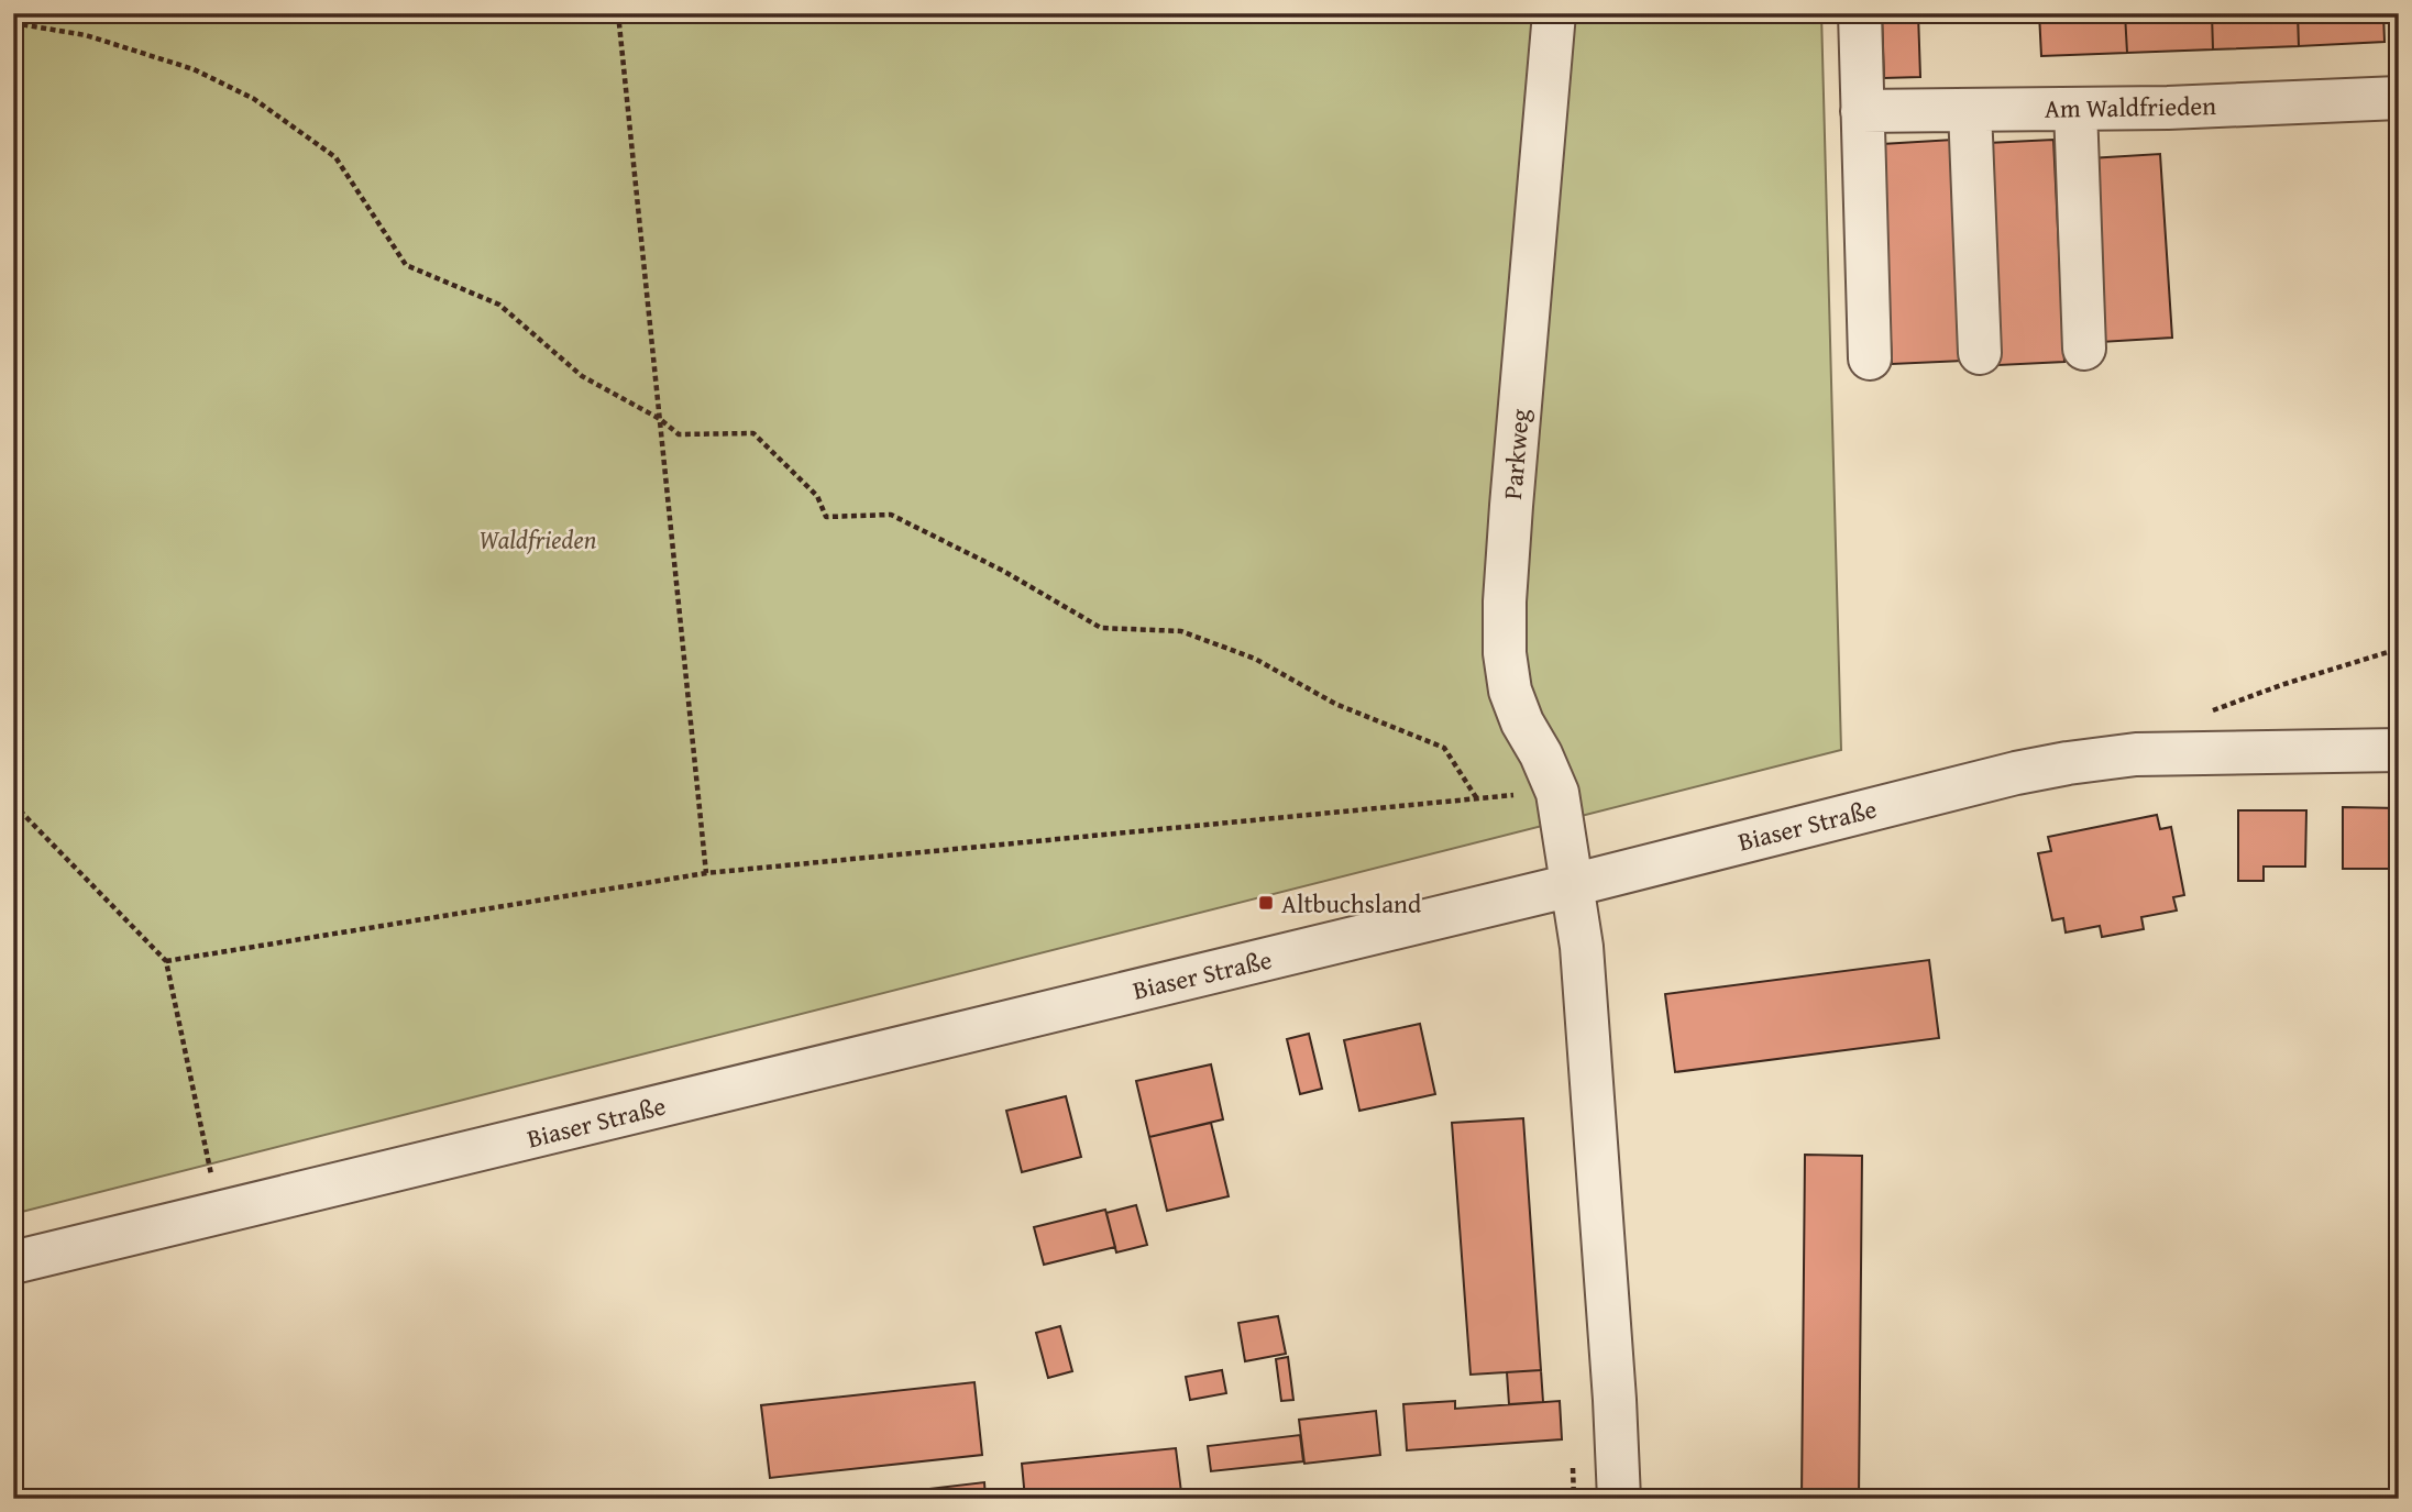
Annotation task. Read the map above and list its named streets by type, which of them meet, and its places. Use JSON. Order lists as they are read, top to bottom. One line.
{"streets":{"street":["Am Waldfrieden","Parkweg","Biaser Straße"]},"crossings":[["Parkweg","Biaser Straße"]],"parks":["Waldfrieden"],"places":{"transit":["Altbuchsland"]}}
